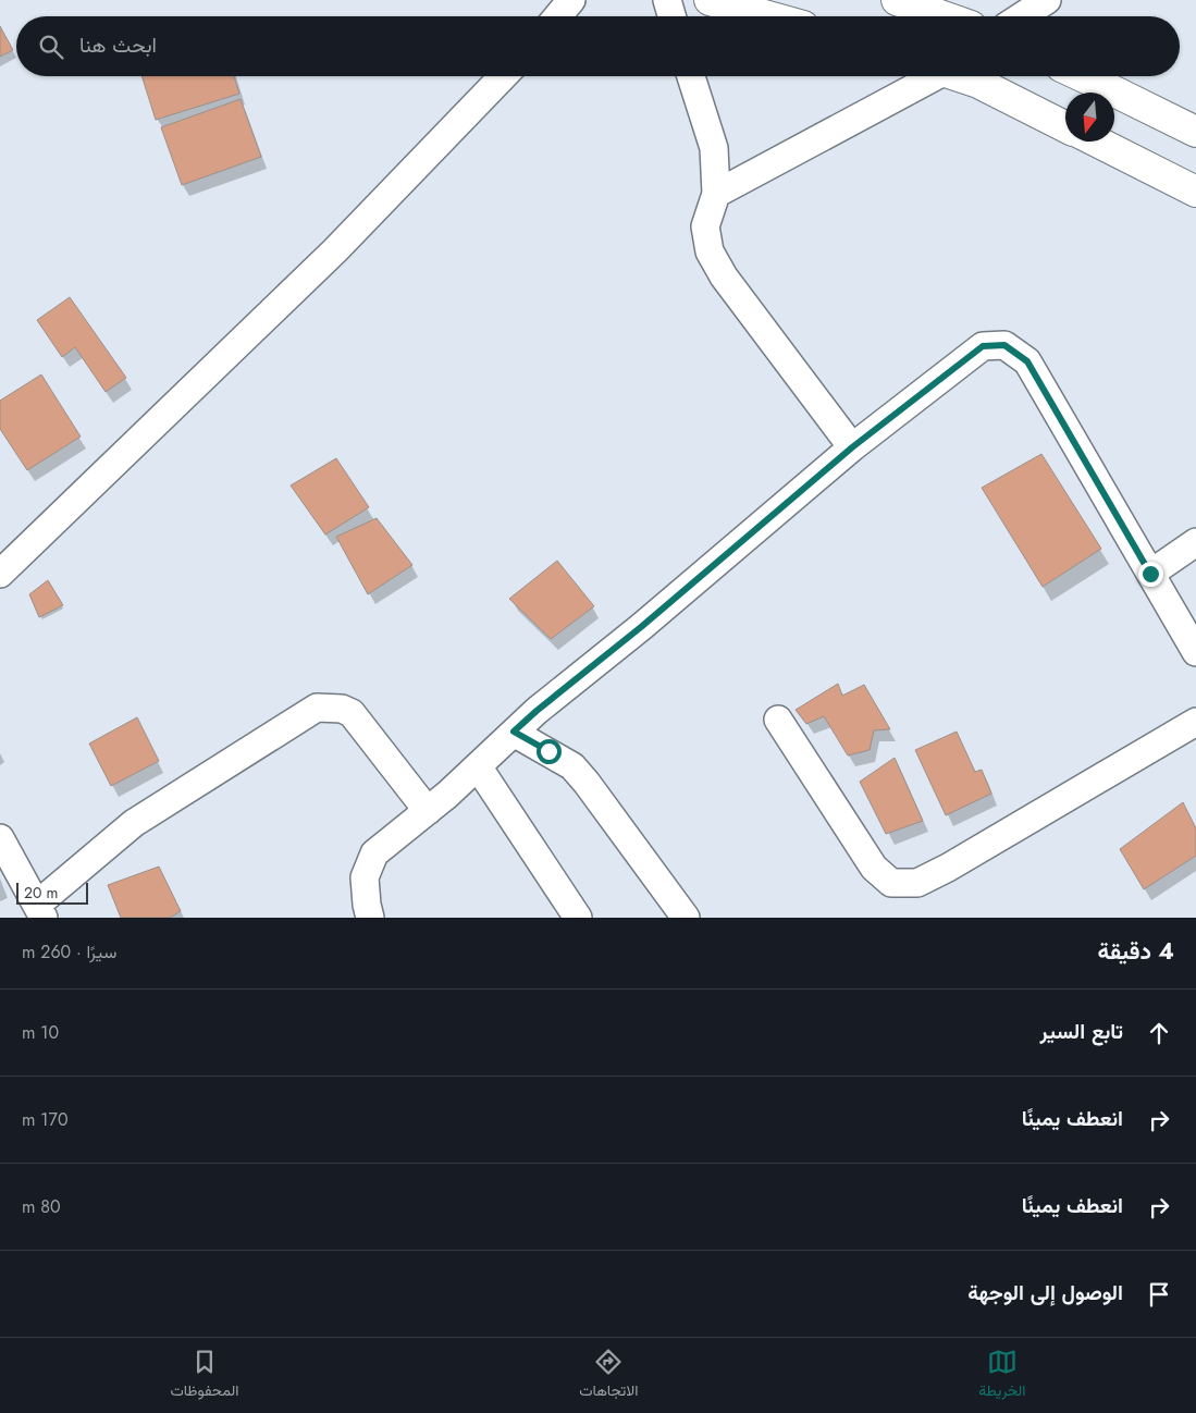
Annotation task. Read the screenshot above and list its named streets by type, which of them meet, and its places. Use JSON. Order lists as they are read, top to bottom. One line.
{"scale_bar":"20 m","north":"bottom","page":{"search":"ابحث هنا","scale":"20 m","heading":["4 دقيقة","سيرًا · 260 m"],"list":[["تابع السير","10 m"],["انعطف يمينًا","170 m"],["انعطف يمينًا","80 m"],"الوصول إلى الوجهة"],"nav":["الخريطة","الاتجاهات","المحفوظات"]}}
